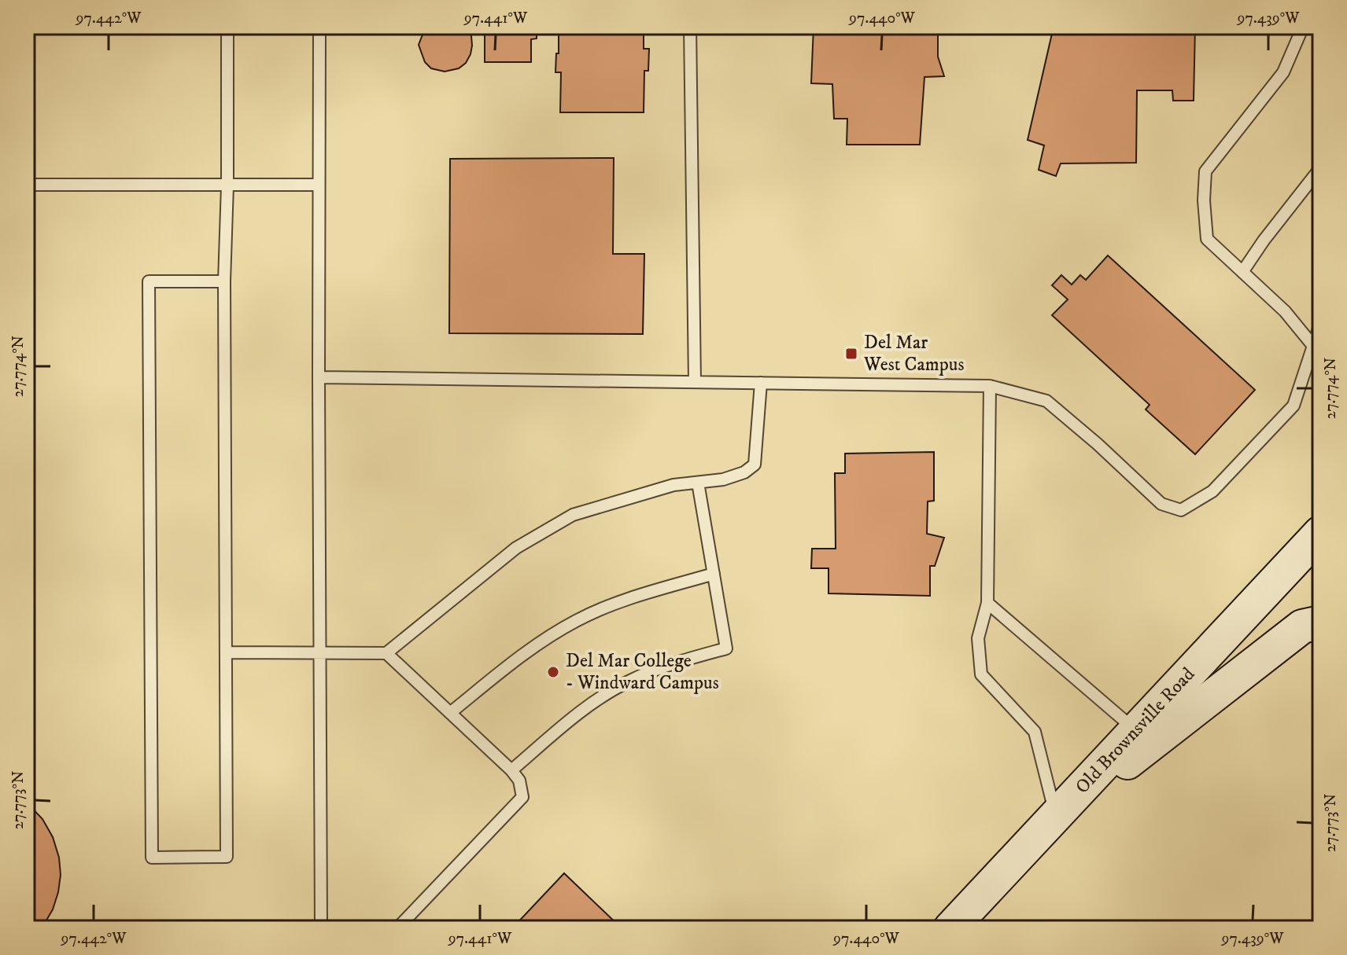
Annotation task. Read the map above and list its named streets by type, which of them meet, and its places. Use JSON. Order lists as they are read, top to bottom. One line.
{"streets":{"main road":["Old Brownsville Road"]},"places":{"transit":["Del Mar West Campus"],"other":["Del Mar College - Windward Campus"]},"coordinates":["97.442°W","97.441°W","97.440°W","97.439°W","27.774°N","27.773°N"]}
